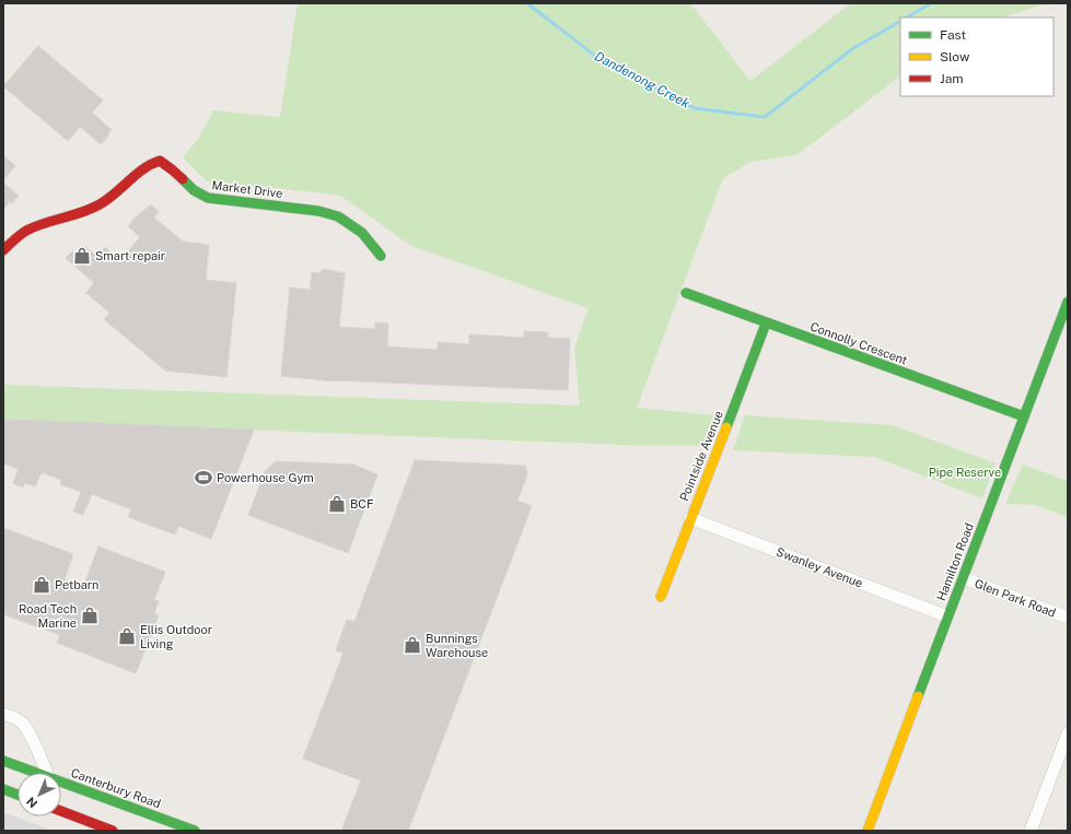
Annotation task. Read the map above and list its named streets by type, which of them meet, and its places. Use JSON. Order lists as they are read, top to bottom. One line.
{"streets":{"street":["Market Drive","Connolly Crescent","Pointside Avenue","Hamilton Road","Swanley Avenue","Glen Park Road","Canterbury Road"]},"crossings":[["Connolly Crescent","Pointside Avenue"],["Connolly Crescent","Hamilton Road"],["Pointside Avenue","Swanley Avenue"],["Hamilton Road","Swanley Avenue"],["Hamilton Road","Glen Park Road"]],"water":["Dandenong Creek"],"parks":["Pipe Reserve"],"places":{"shop":["Smart repair","BCF","Petbarn","Road Tech Marine","Ellis Outdoor Living","Bunnings Warehouse"],"sports":["Powerhouse Gym"]},"legend":["Fast","Slow","Jam"],"north":"bottom left"}
